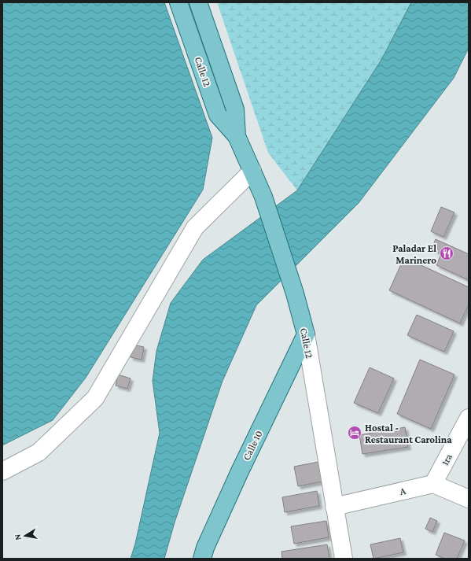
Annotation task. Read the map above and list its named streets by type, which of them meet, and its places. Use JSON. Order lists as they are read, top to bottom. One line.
{"streets":{"main road":["Calle 12","Calle 10"],"street":["1ra","A"]},"crossings":[["Calle 12","Calle 10"],["Calle 12","A"],["1ra","A"]],"places":{"restaurant":["Paladar El Marinero"],"hotel":["Hostal - Restaurant Carolina"]},"north":"left"}
